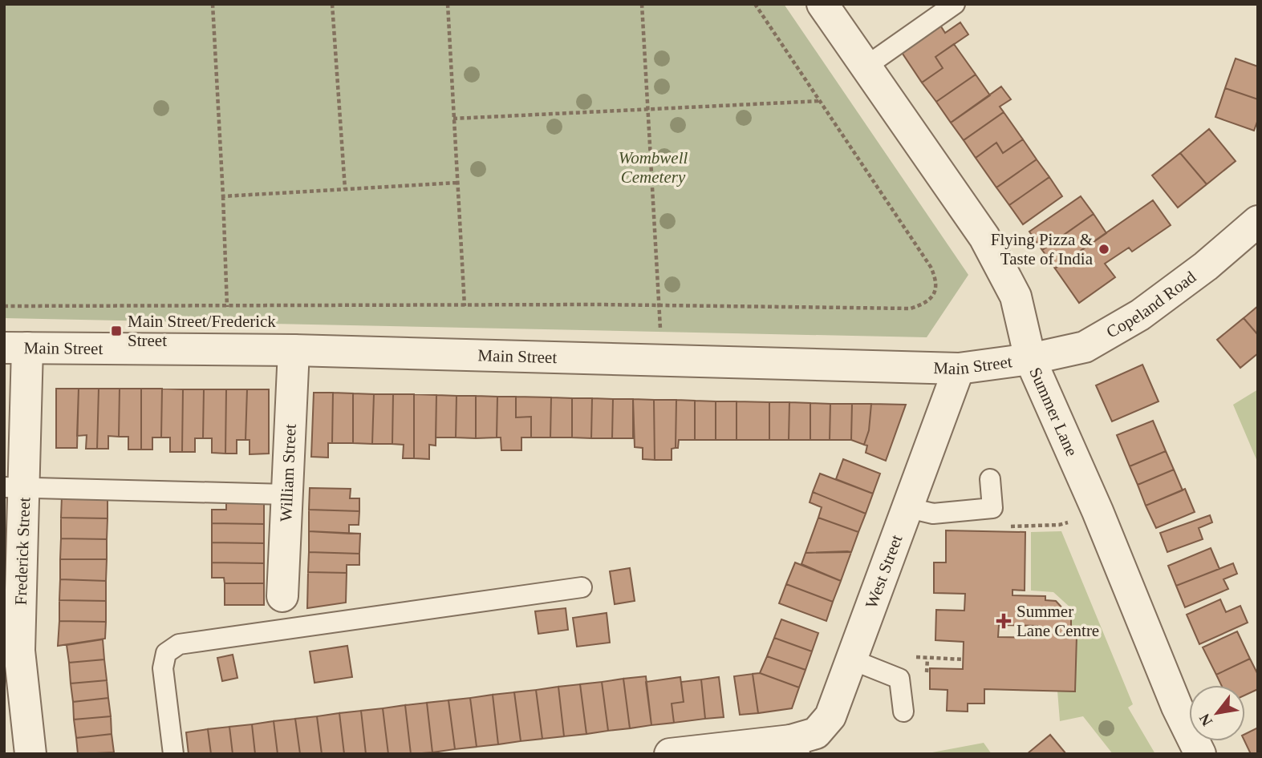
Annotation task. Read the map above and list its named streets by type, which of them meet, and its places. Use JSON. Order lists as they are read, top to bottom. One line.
{"streets":{"street":["Copeland Road","Main Street","Summer Lane","William Street","Frederick Street","West Street"]},"crossings":[["Copeland Road","Main Street"],["Copeland Road","Summer Lane"],["Main Street","Summer Lane"],["Main Street","William Street"],["Main Street","Frederick Street"],["Main Street","West Street"]],"parks":["Wombwell Cemetery"],"places":{"other":["Flying Pizza & Taste of India"],"transit":["Main Street/Frederick Street"],"health":["Summer Lane Centre"]},"north":"bottom left"}
